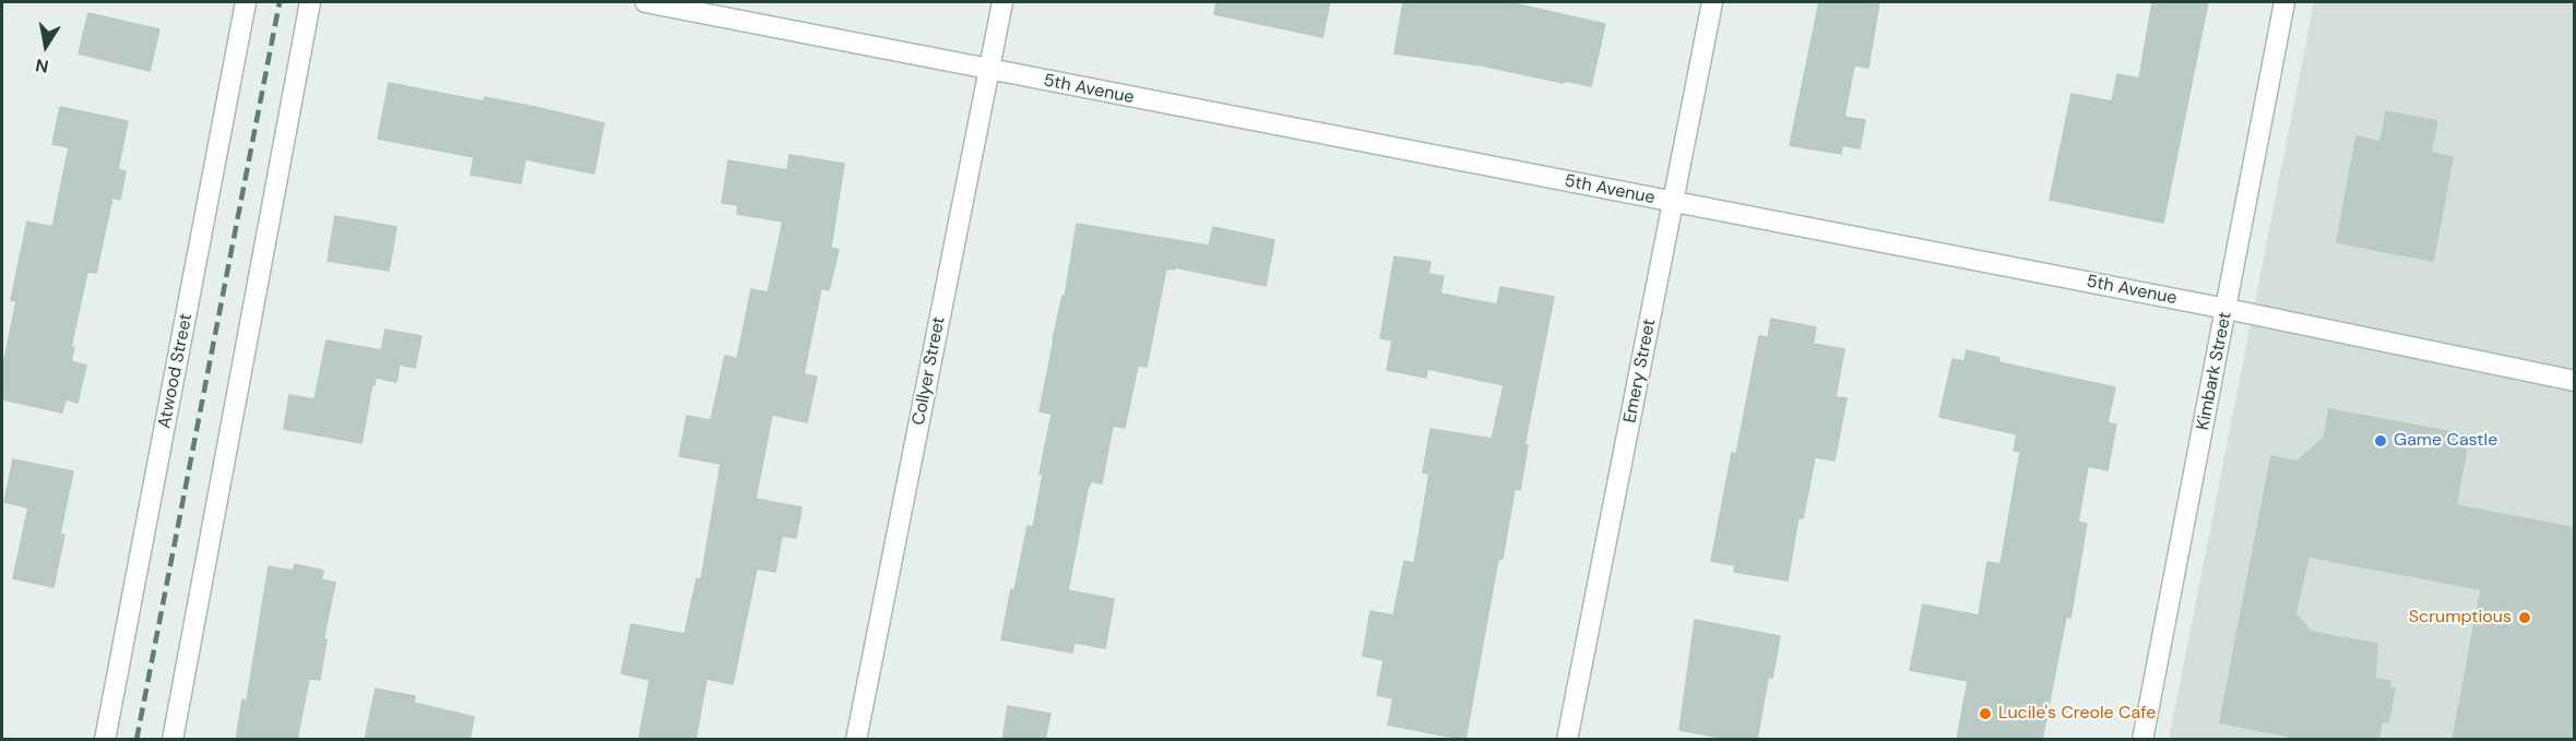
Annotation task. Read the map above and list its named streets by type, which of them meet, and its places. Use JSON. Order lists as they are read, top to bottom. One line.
{"streets":{"street":["5th Avenue","Atwood Street","Collyer Street","Emery Street","Kimbark Street"]},"crossings":[["5th Avenue","Collyer Street"],["5th Avenue","Emery Street"],["5th Avenue","Kimbark Street"]],"places":["Game Castle","Scrumptious","Lucile's Creole Cafe"],"north":"bottom"}
